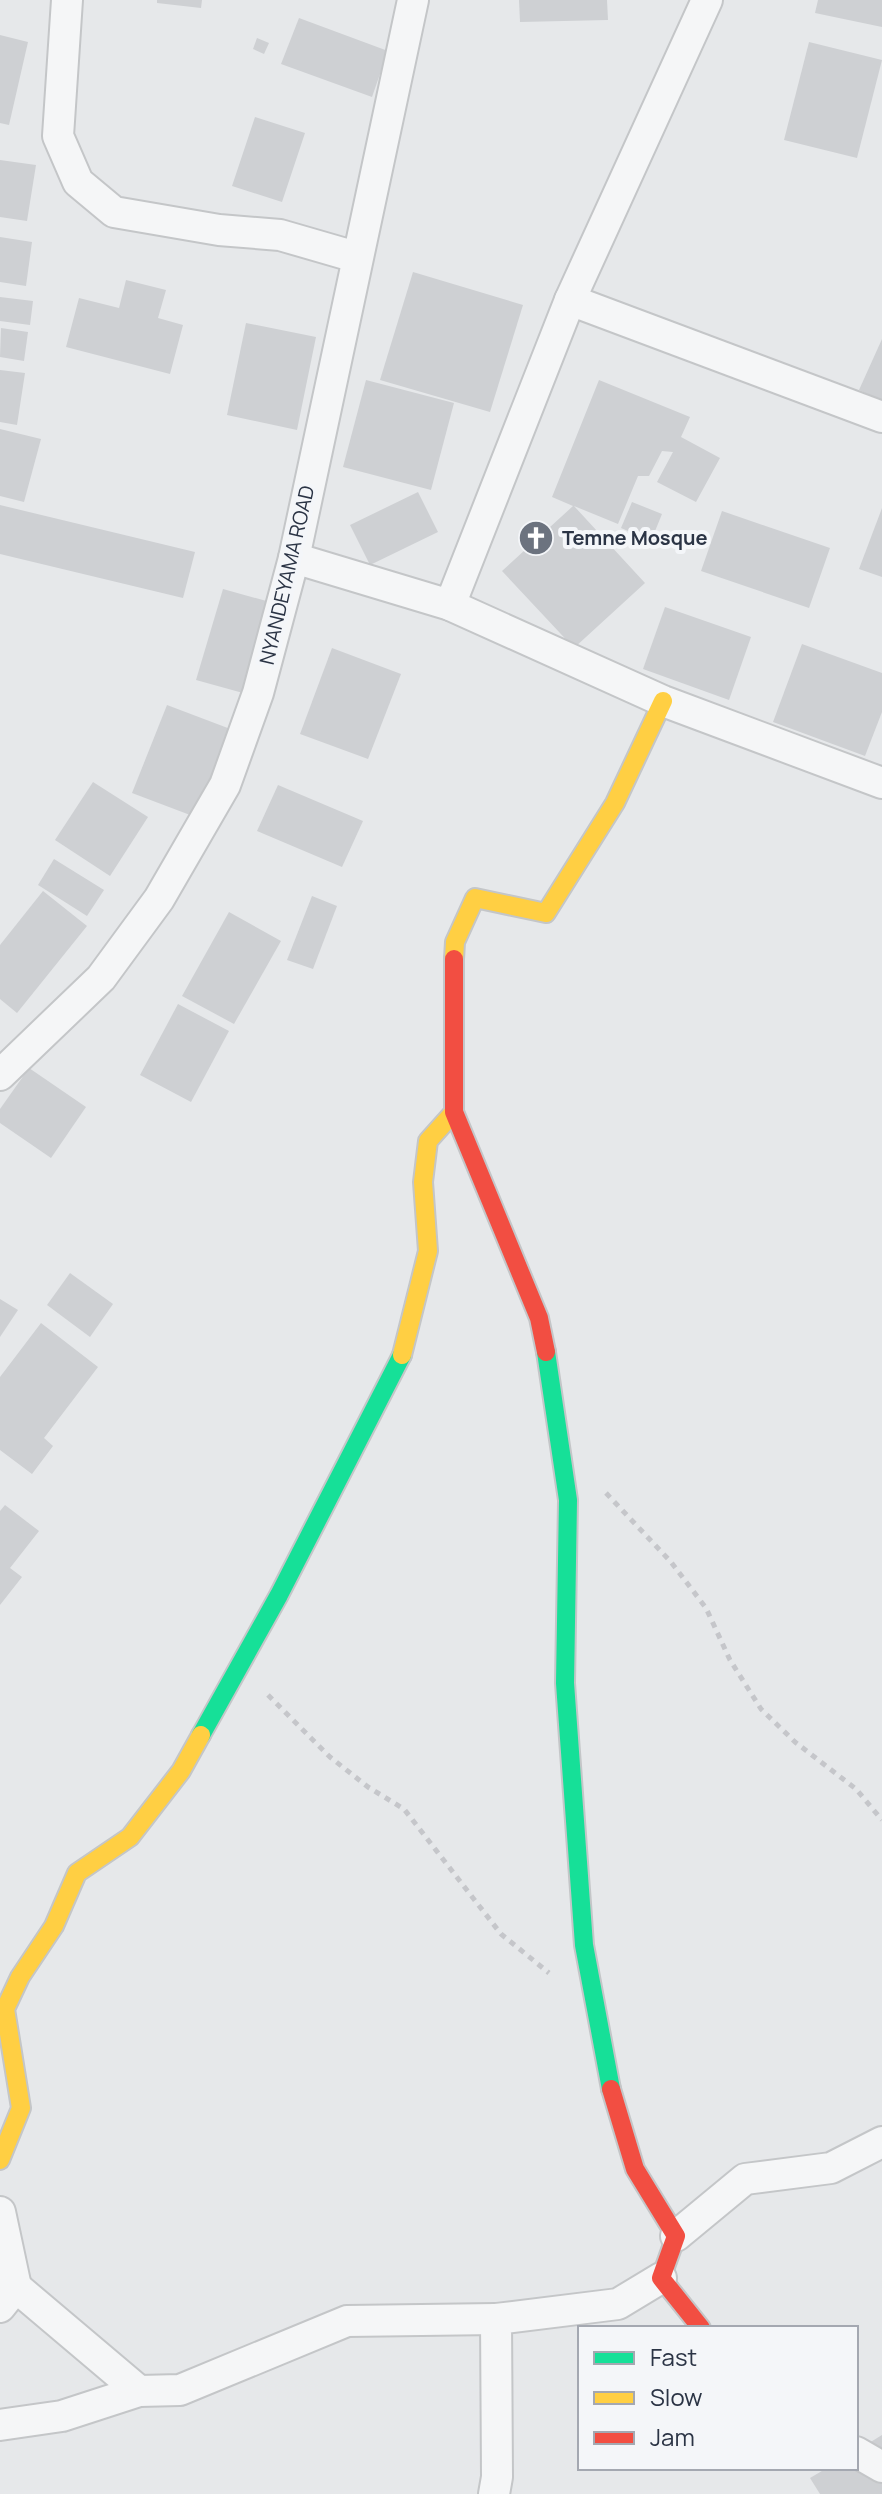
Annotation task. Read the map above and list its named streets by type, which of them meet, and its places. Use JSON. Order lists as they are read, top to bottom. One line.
{"streets":{"street":["NYANDEYAMA ROAD"]},"places":{"church":["Temne Mosque"]},"legend":["Fast","Slow","Jam"]}
